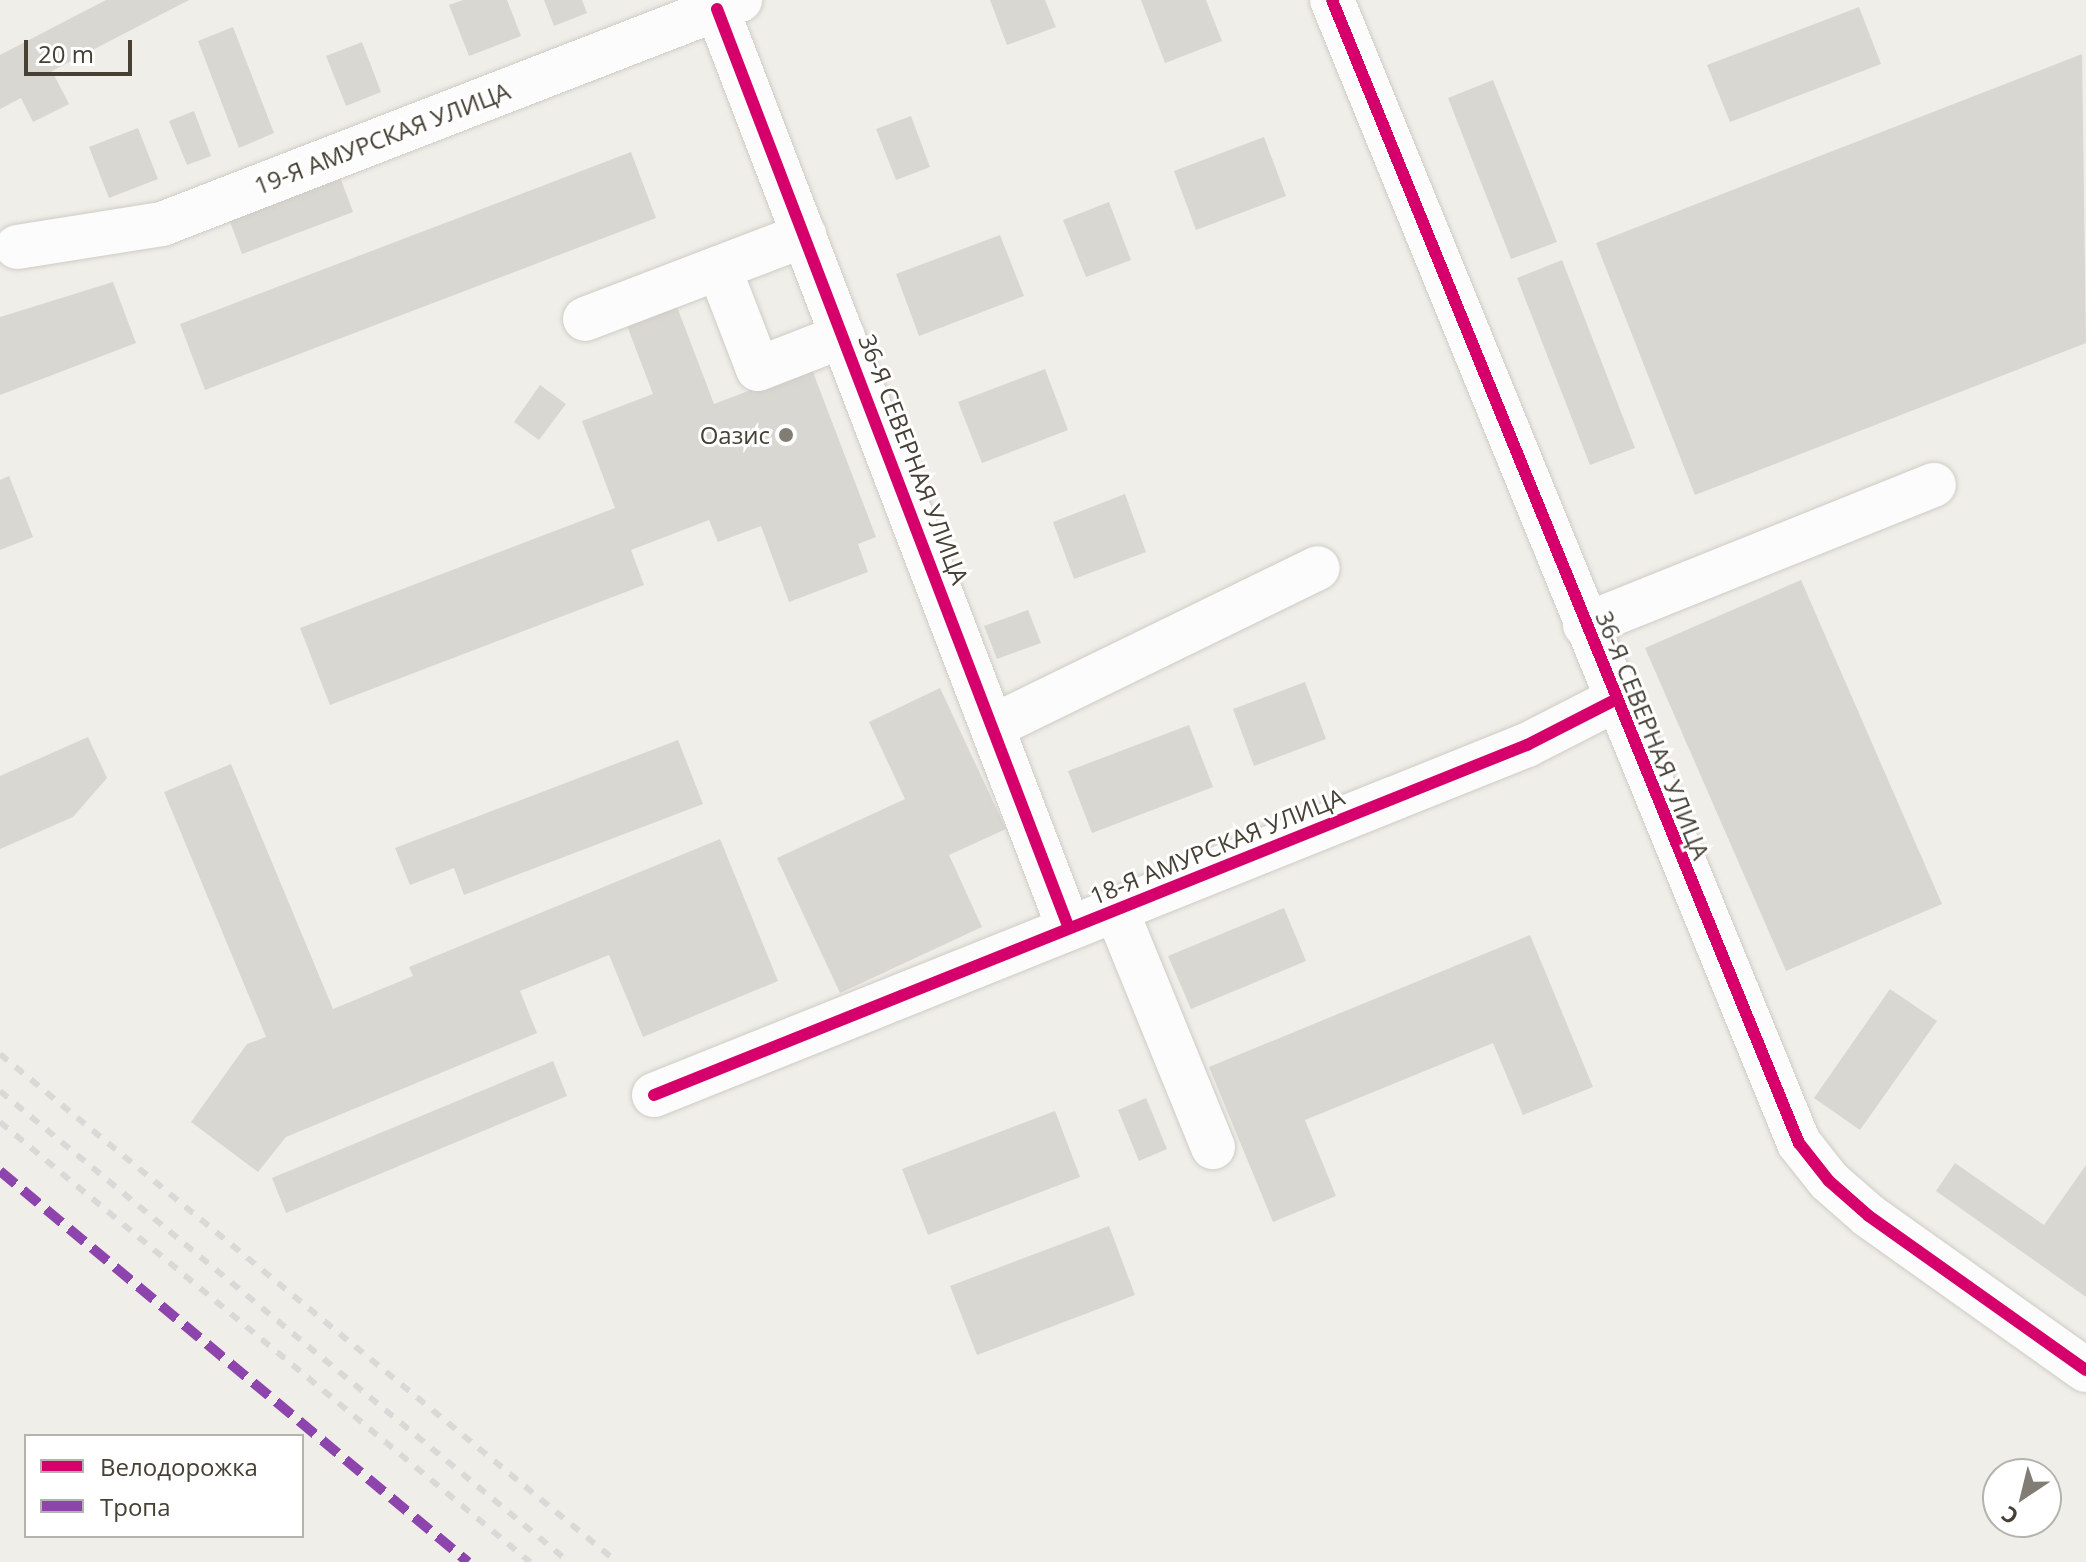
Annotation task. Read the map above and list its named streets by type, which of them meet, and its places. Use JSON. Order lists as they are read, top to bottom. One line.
{"streets":{"street":["19-Я АМУРСКАЯ УЛИЦА","36-Я СЕВЕРНАЯ УЛИЦА","18-Я АМУРСКАЯ УЛИЦА"]},"crossings":[["19-Я АМУРСКАЯ УЛИЦА","36-Я СЕВЕРНАЯ УЛИЦА"],["36-Я СЕВЕРНАЯ УЛИЦА","18-Я АМУРСКАЯ УЛИЦА"]],"places":["Оазис"],"legend":["Велодорожка","Тропа"],"scale_bar":"20 m","north":"bottom left"}
